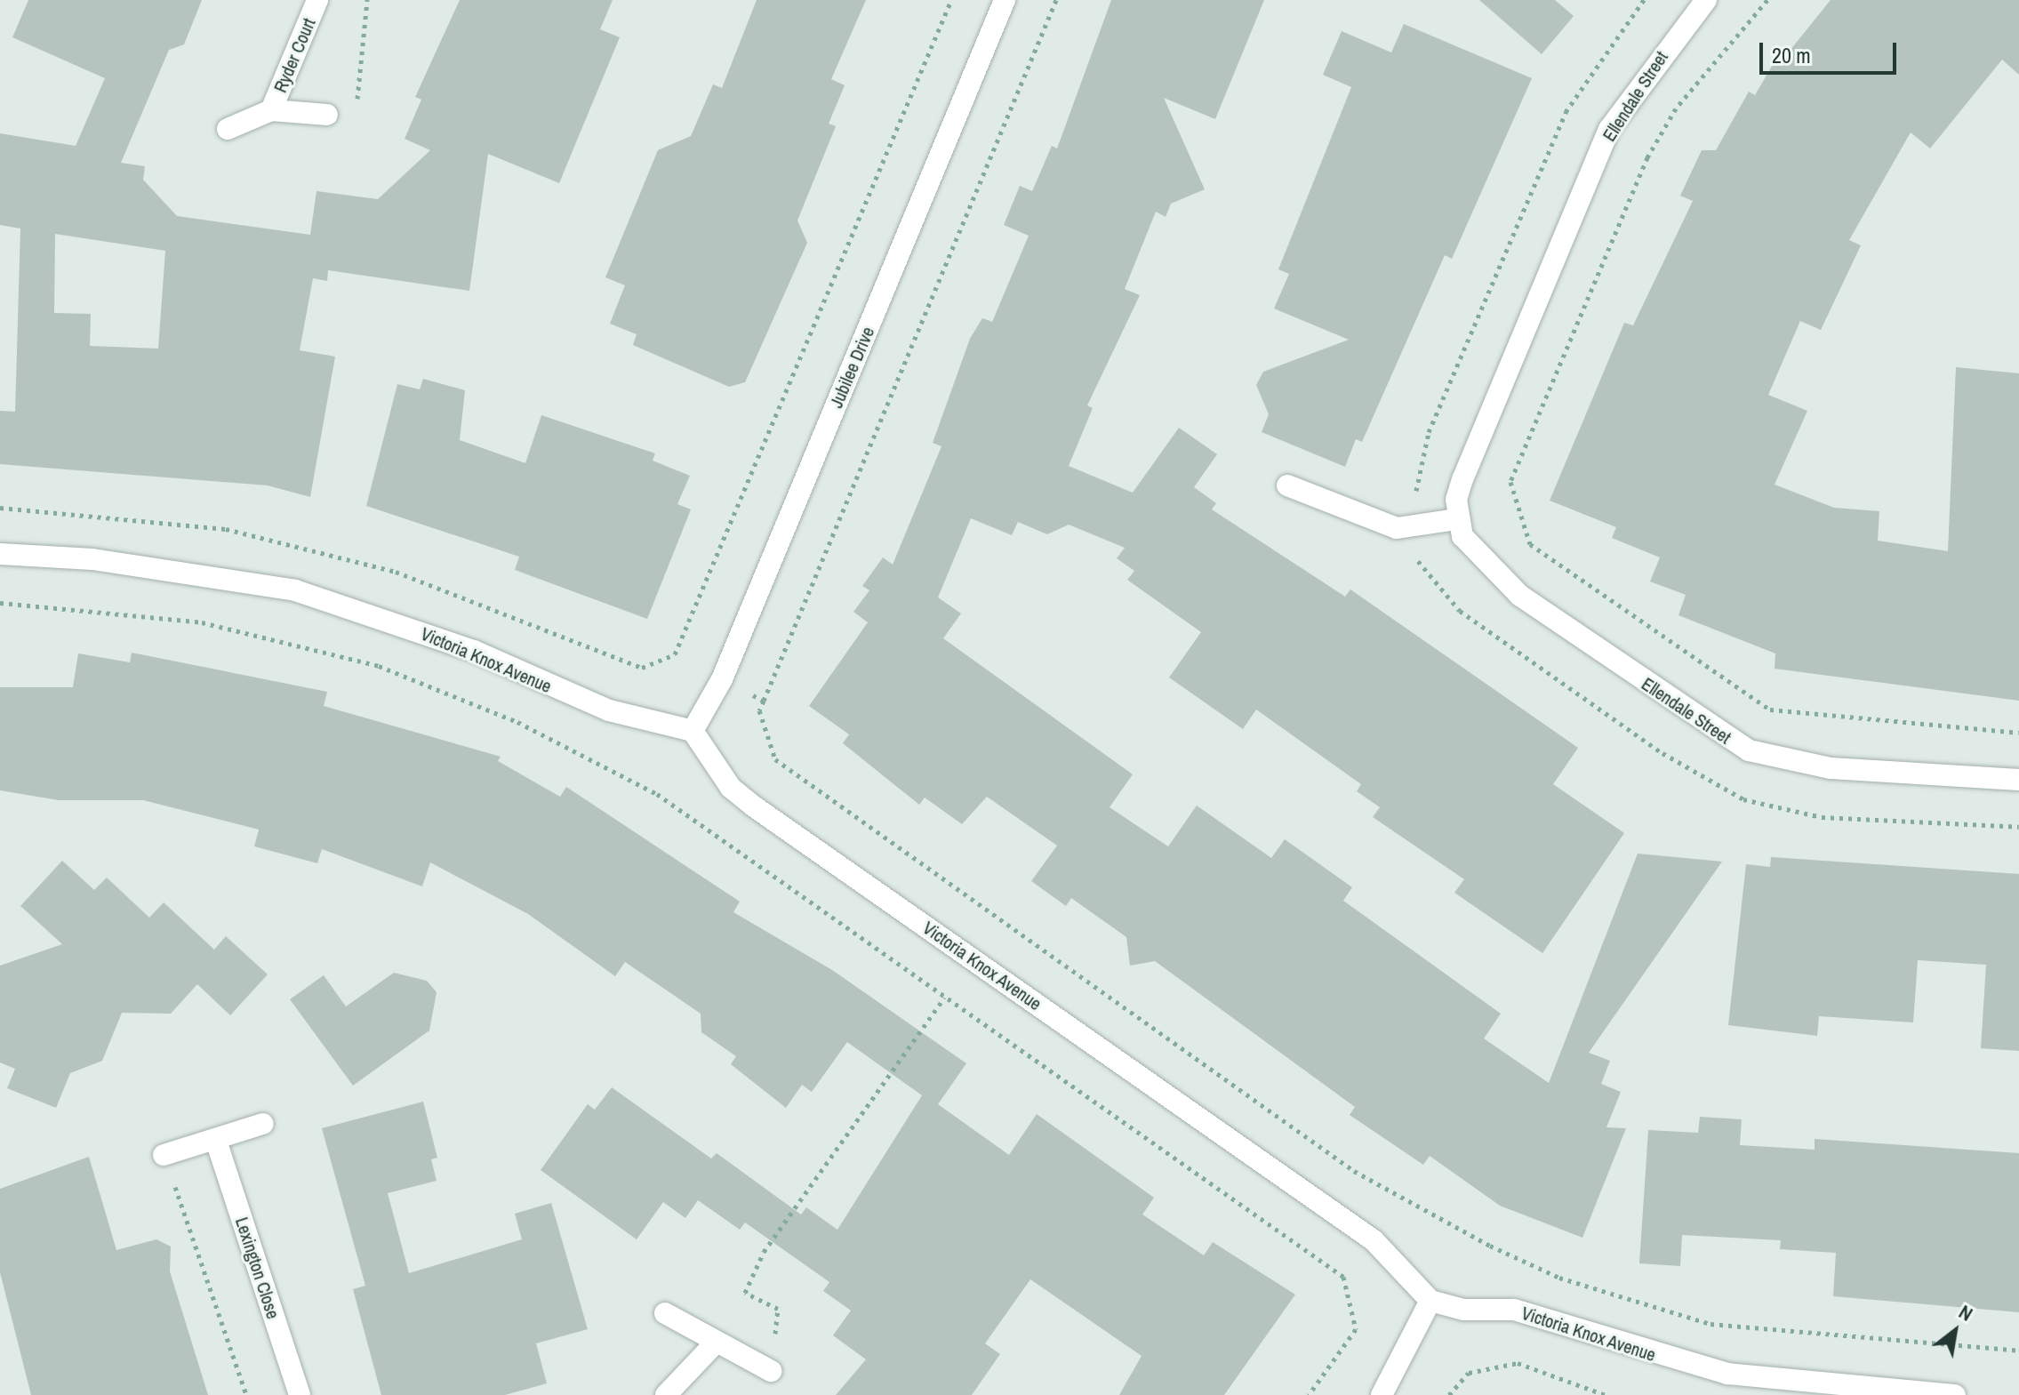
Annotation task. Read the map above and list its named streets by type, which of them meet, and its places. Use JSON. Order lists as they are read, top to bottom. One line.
{"streets":{"street":["Ryder Court","Ellendale Street","Jubilee Drive","Victoria Knox Avenue","Lexington Close"]},"crossings":[["Jubilee Drive","Victoria Knox Avenue"]],"scale_bar":"20 m","north":"top right"}
